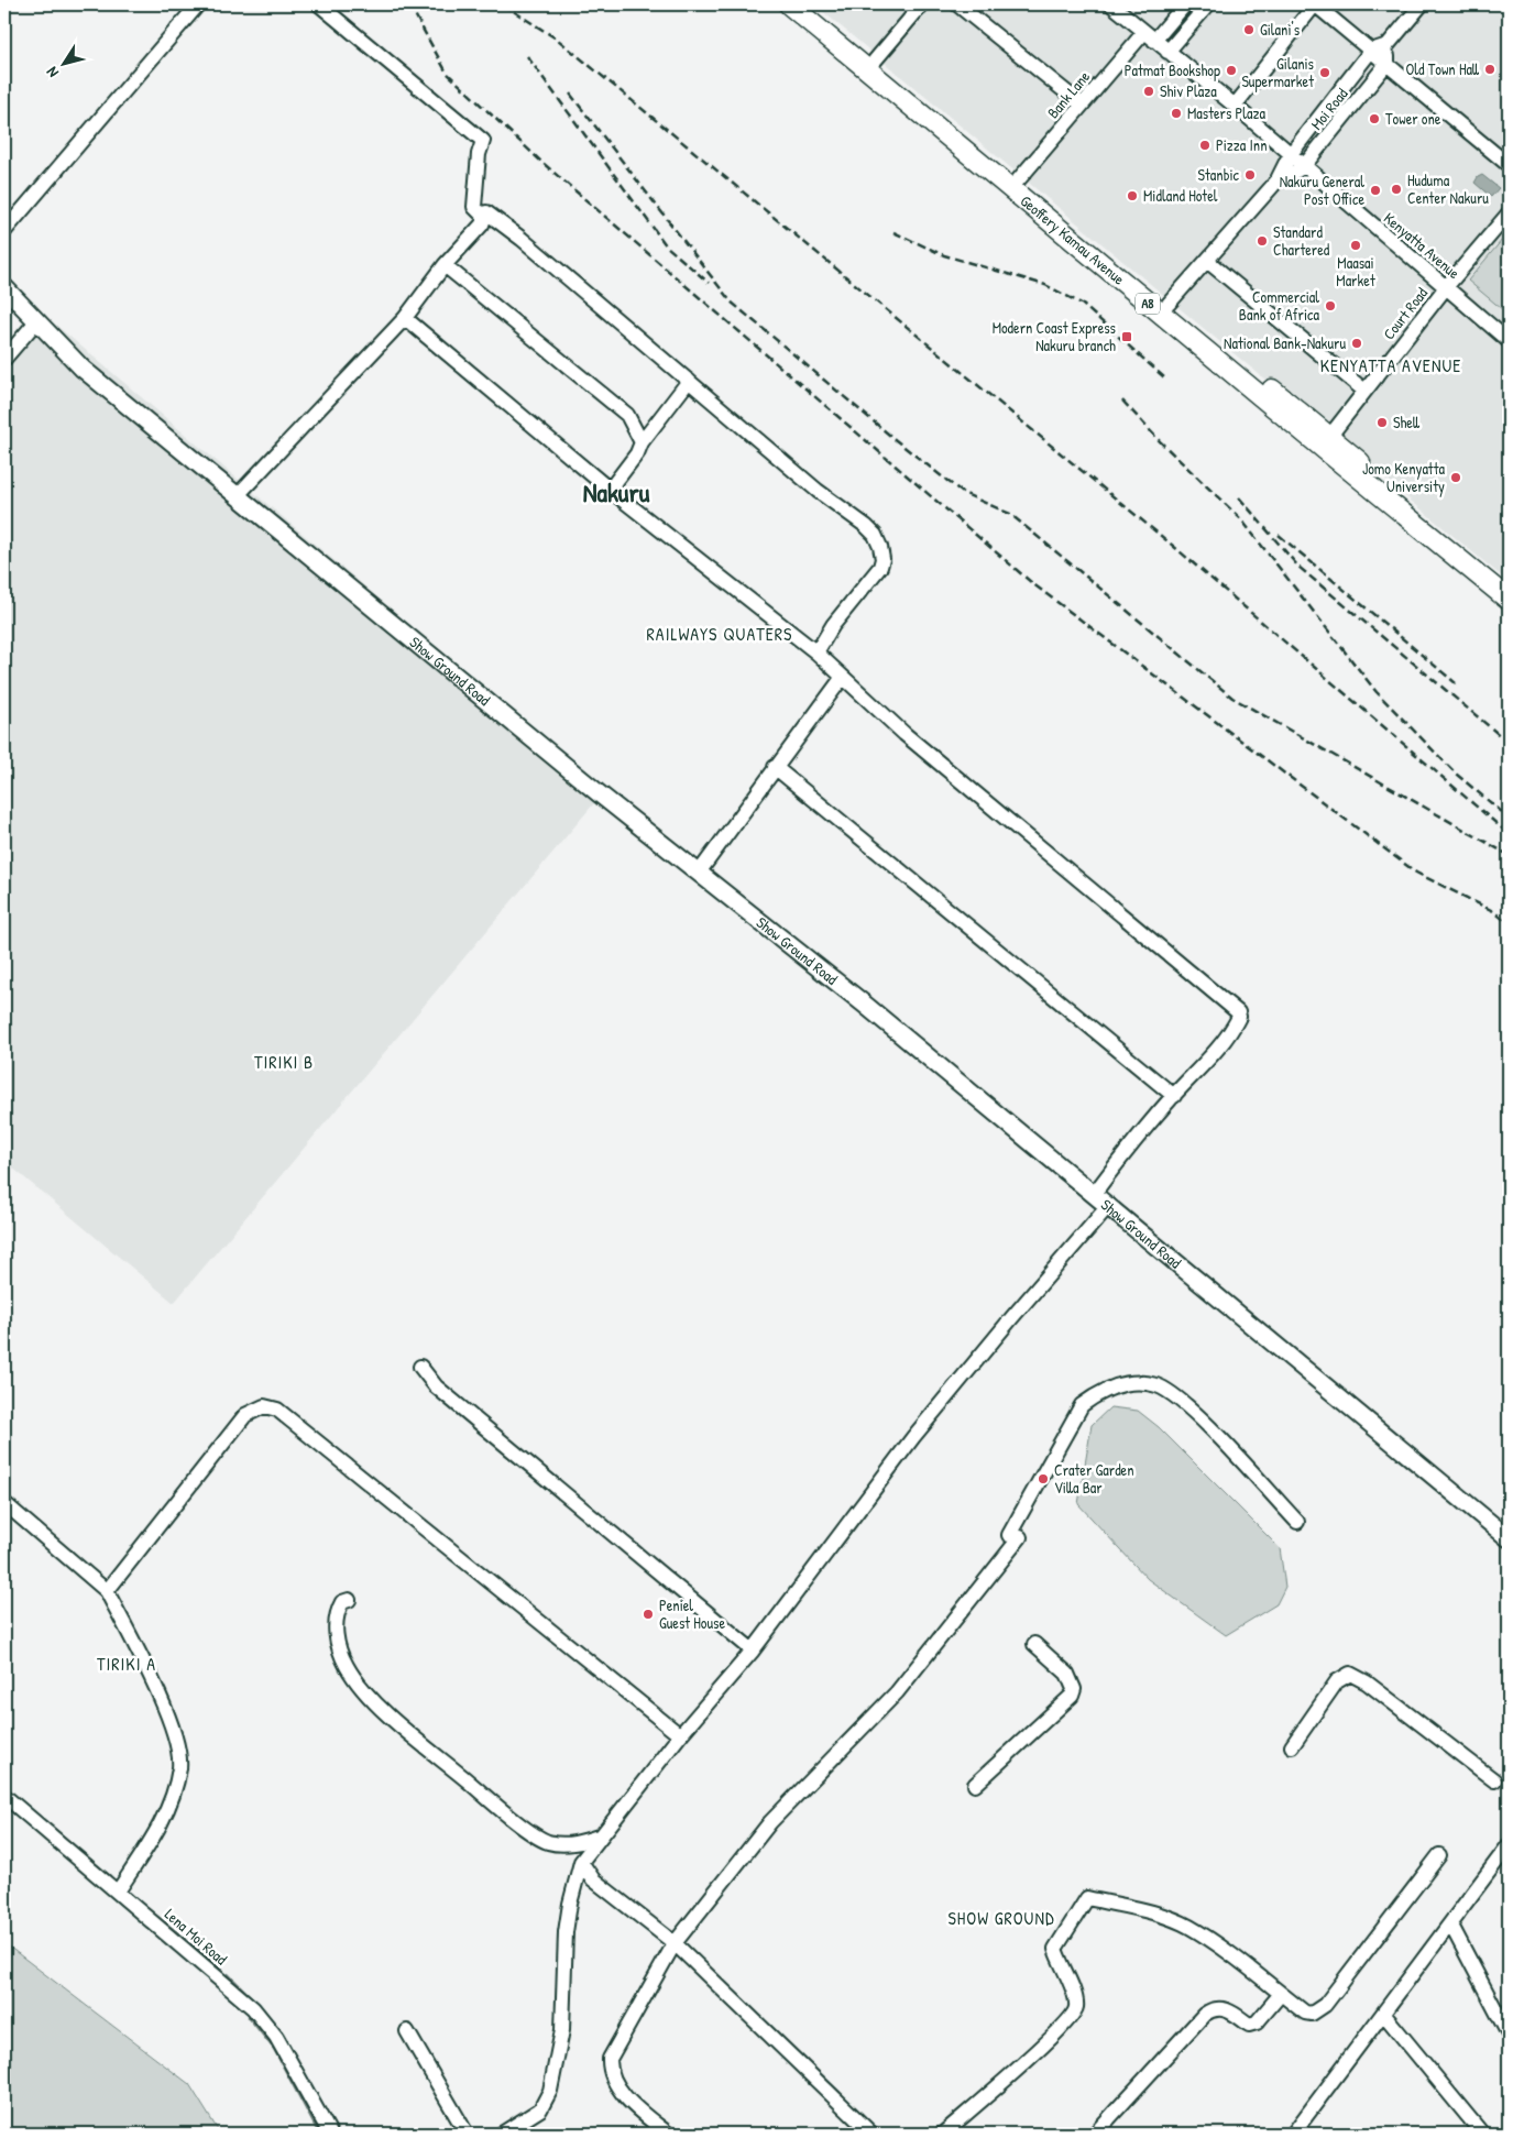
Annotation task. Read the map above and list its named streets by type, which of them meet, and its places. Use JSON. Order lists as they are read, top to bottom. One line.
{"streets":{"highway":["Geoffery Kamau Avenue","A8"],"main road":["Show Ground Road"],"street":["Bank Lane","Moi Road","Kenyatta Avenue","Court Road","Lena Moi Road"]},"crossings":[["Bank Lane","Geoffery Kamau Avenue"],["Bank Lane","Kenyatta Avenue"],["Moi Road","Geoffery Kamau Avenue"],["Moi Road","Kenyatta Avenue"],["Geoffery Kamau Avenue","Court Road"],["Kenyatta Avenue","Court Road"]],"districts":["KENYATTA AVENUE","Nakuru","RAILWAYS QUATERS","TIRIKI B","TIRIKI A","SHOW GROUND"],"places":{"other":["Gilani's","Old Town Hall","Patmat Bookshop","Gilanis Supermarket","Shiv Plaza","Masters Plaza","Tower one","Pizza Inn","Stanbic","Huduma Center Nakuru","Nakuru General Post Office","Midland Hotel","Standard Chartered","Maasai Market","Commercial Bank of Africa","National Bank-Nakuru","Shell","Jomo Kenyatta University","Crater Garden Villa Bar","Peniel Guest House"],"transit":["Modern Coast Express Nakuru branch"]},"north":"bottom left"}
